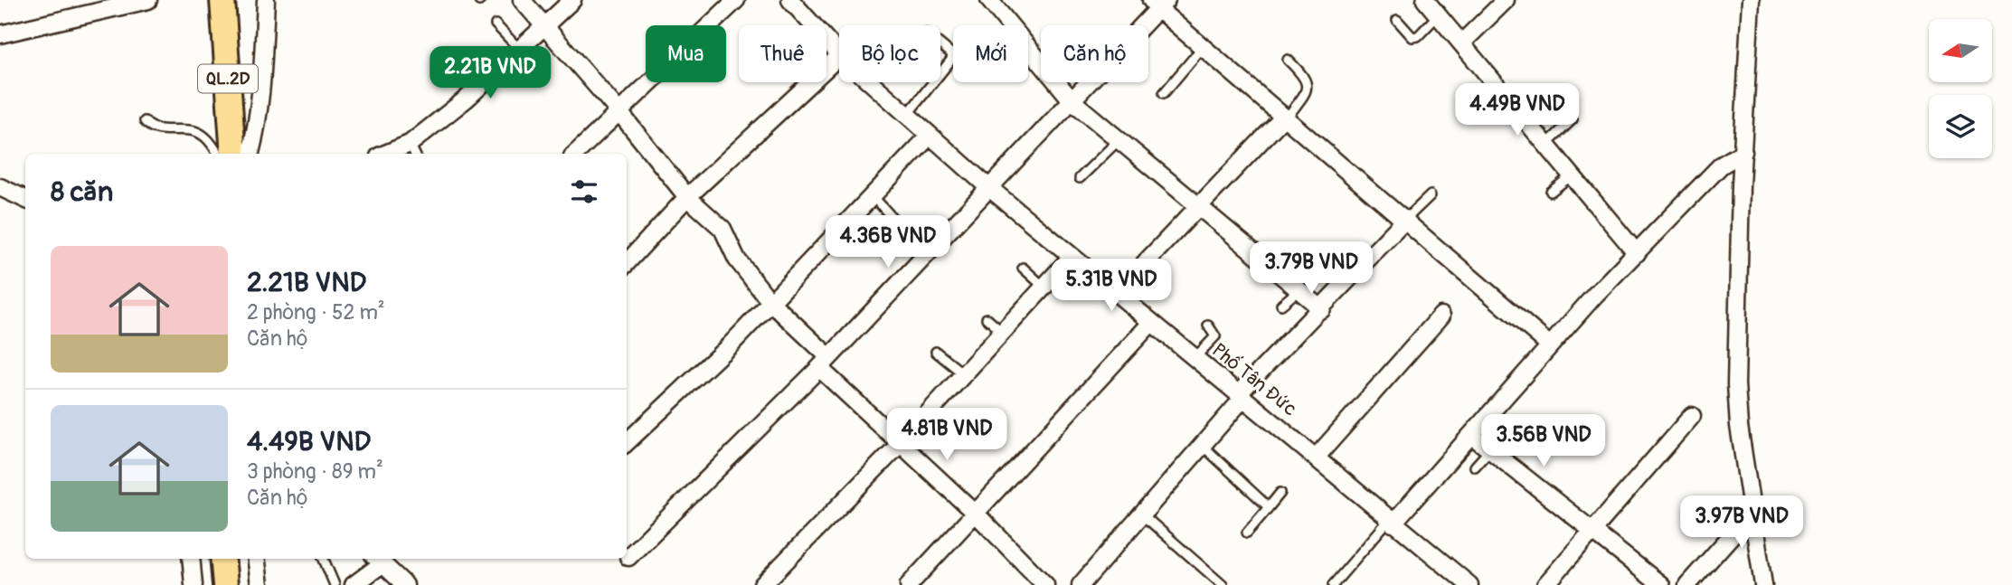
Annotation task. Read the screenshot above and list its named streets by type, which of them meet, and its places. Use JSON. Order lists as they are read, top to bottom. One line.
{"streets":{"main road":["QL.2D"],"street":["Phố Tân Đức"]},"north":"left","page":{"chip":["Mua","Thuê","Bộ lọc","Mới","Căn hộ"],"price":["2.21B VND","4.49B VND","4.36B VND","3.79B VND","5.31B VND","4.81B VND","3.56B VND","3.97B VND"],"heading":"8 căn","list":[{"name":"2.21B VND","note":"2 phòng · 52 m² · Căn hộ"},{"name":"4.49B VND","note":"3 phòng · 89 m² · Căn hộ"}]}}
